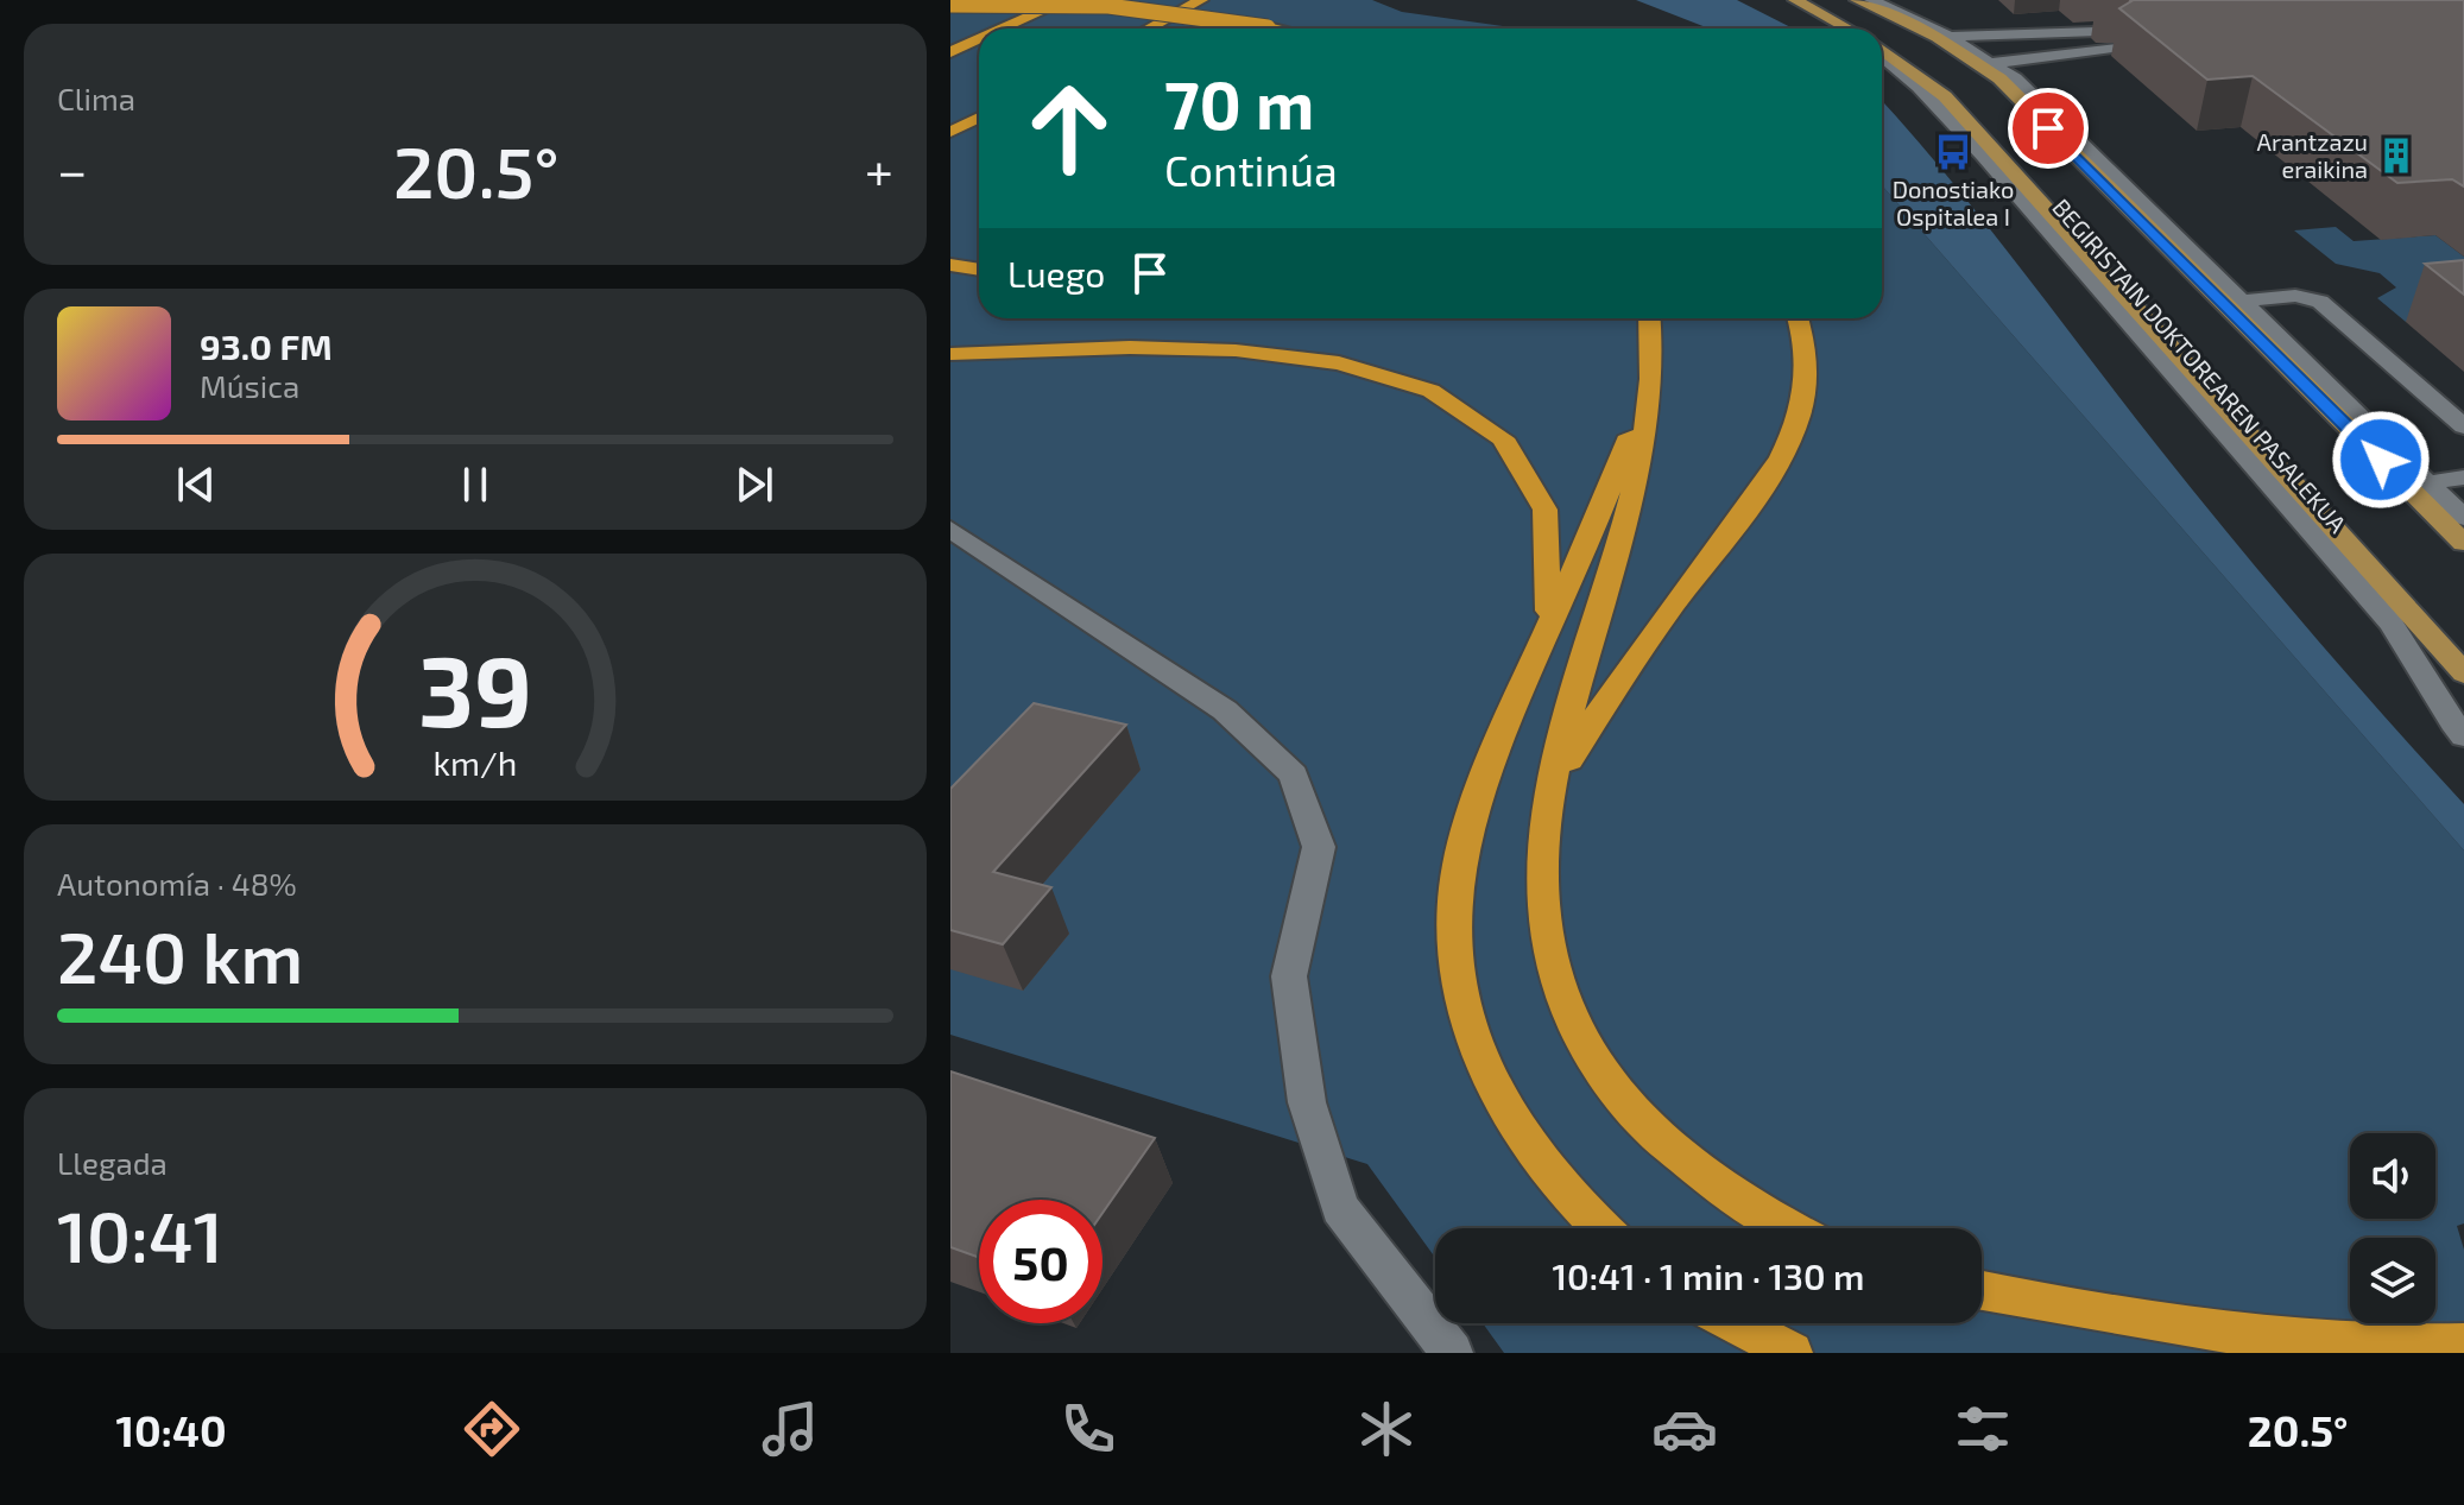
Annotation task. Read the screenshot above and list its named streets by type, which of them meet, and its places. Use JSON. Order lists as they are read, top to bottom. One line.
{"streets":{"street":["BEGIRISTAIN DOKTOREAREN PASALEKUA"]},"places":{"bus stop":["Donostiako Ospitalea I"],"building":["Arantzazu eraikina"]},"page":{"tile":["Clima",["Autonomía · 48%","240 km"],["Llegada","10:41"]],"turn":["70 m","Continúa"],"heat":["−","20.5°","+"],"then":"Luego","song":["93.0 FM","Música"],"limit":"50","trip":"10:41 · 1 min · 130 m","tabs":["10:40","20.5°"],"gauge":["39","km/h"]}}
